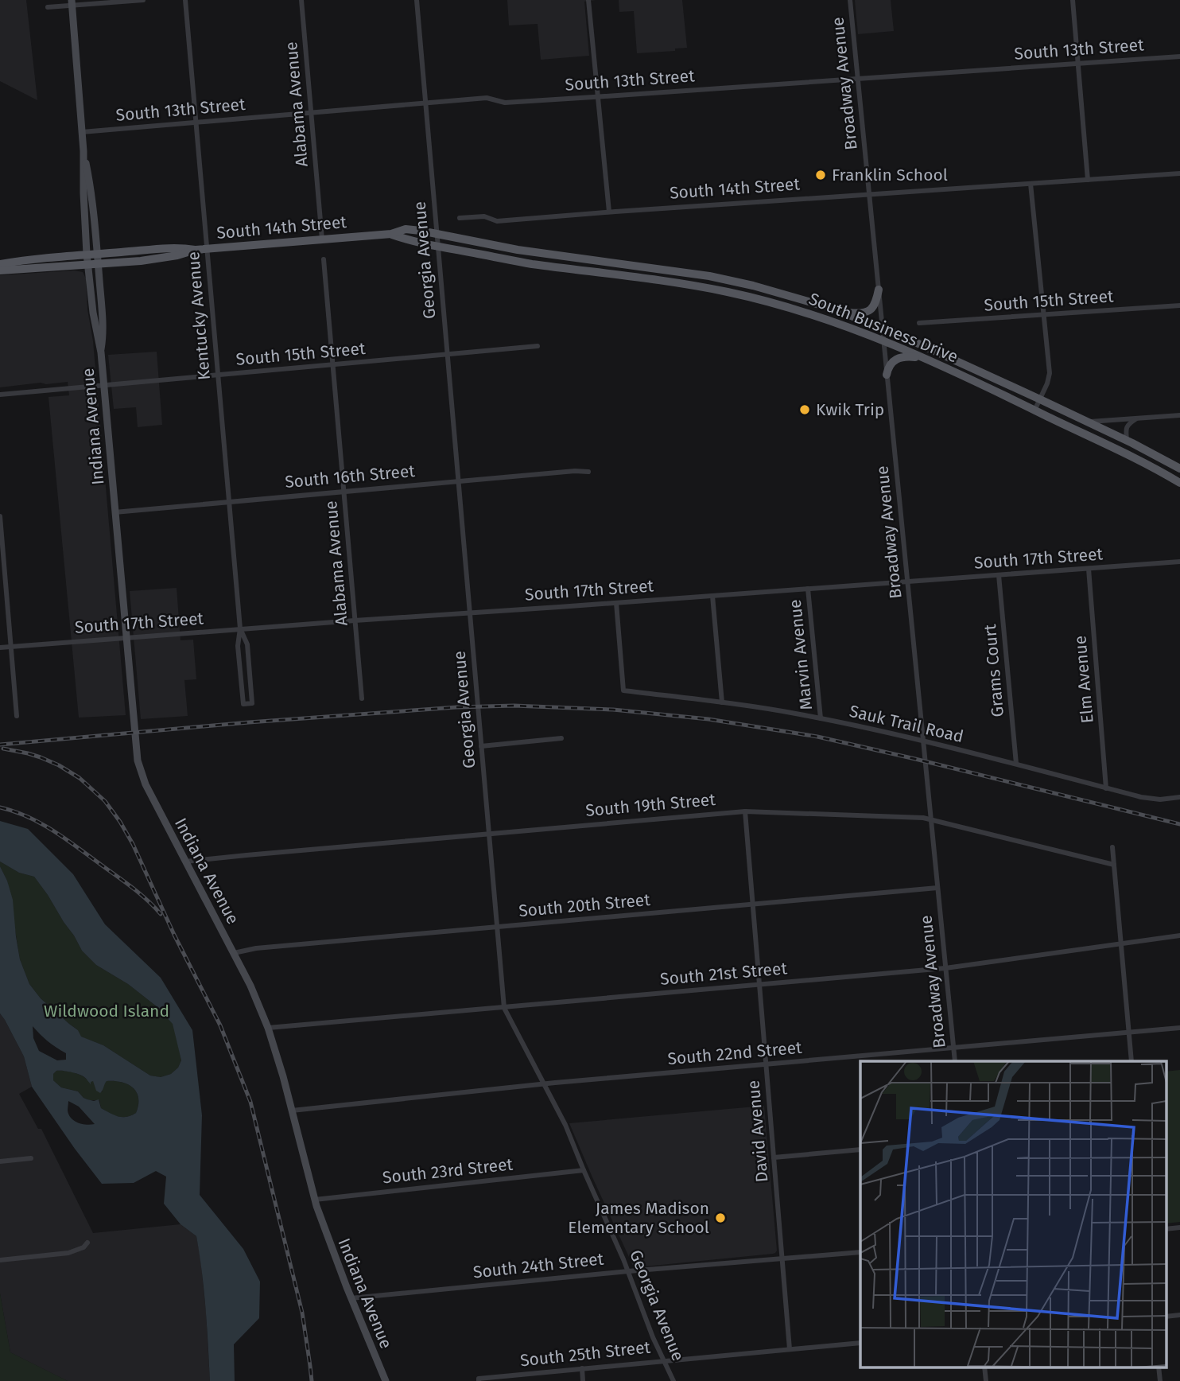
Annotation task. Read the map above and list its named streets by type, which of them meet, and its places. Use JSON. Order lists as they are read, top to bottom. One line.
{"streets":{"main road":["South 14th Street","South Business Drive","Indiana Avenue"],"street":["South 13th Street","Broadway Avenue","Alabama Avenue","Georgia Avenue","South 15th Street","Kentucky Avenue","South 16th Street","South 17th Street","Marvin Avenue","Grams Court","Elm Avenue","Sauk Trail Road","South 19th Street","South 20th Street","South 21st Street","South 22nd Street","David Avenue","South 23rd Street","South 24th Street","South 25th Street"]},"crossings":[["South 13th Street","Broadway Avenue"],["South 13th Street","Alabama Avenue"],["South 13th Street","Georgia Avenue"],["South 13th Street","Kentucky Avenue"],["South 13th Street","Indiana Avenue"],["Broadway Avenue","South 14th Street"],["Broadway Avenue","South Business Drive"],["Broadway Avenue","South 17th Street"],["Broadway Avenue","Sauk Trail Road"],["Broadway Avenue","South 19th Street"],["Broadway Avenue","South 20th Street"],["Broadway Avenue","South 21st Street"],["Broadway Avenue","South 22nd Street"],["Alabama Avenue","South 14th Street"],["Alabama Avenue","South 15th Street"],["Alabama Avenue","South 16th Street"],["Alabama Avenue","South 17th Street"],["South 14th Street","Georgia Avenue"],["South 14th Street","South Business Drive"],["South 14th Street","Indiana Avenue"],["Georgia Avenue","South 15th Street"],["Georgia Avenue","South Business Drive"],["Georgia Avenue","South 16th Street"],["Georgia Avenue","South 17th Street"],["Georgia Avenue","South 19th Street"],["Georgia Avenue","South 20th Street"],["Georgia Avenue","South 21st Street"],["Georgia Avenue","South 22nd Street"],["Georgia Avenue","South 23rd Street"],["Georgia Avenue","South 24th Street"],["Georgia Avenue","South 25th Street"],["South 15th Street","Kentucky Avenue"],["South 15th Street","Indiana Avenue"],["Kentucky Avenue","South 16th Street"],["Kentucky Avenue","South 17th Street"],["Indiana Avenue","South 16th Street"],["Indiana Avenue","South 17th Street"],["Indiana Avenue","South 19th Street"],["Indiana Avenue","South 20th Street"],["Indiana Avenue","South 21st Street"],["Indiana Avenue","South 22nd Street"],["Indiana Avenue","South 23rd Street"],["Indiana Avenue","South 24th Street"],["South 17th Street","Marvin Avenue"],["South 17th Street","Grams Court"],["South 17th Street","Elm Avenue"],["South 17th Street","Sauk Trail Road"],["Marvin Avenue","Sauk Trail Road"],["Grams Court","Sauk Trail Road"],["Elm Avenue","Sauk Trail Road"],["South 19th Street","David Avenue"],["South 20th Street","David Avenue"],["South 21st Street","David Avenue"],["South 22nd Street","David Avenue"],["David Avenue","South 24th Street"],["David Avenue","South 25th Street"]],"parks":["Wildwood Island"],"places":["Franklin School","Kwik Trip","James Madison Elementary School"]}
